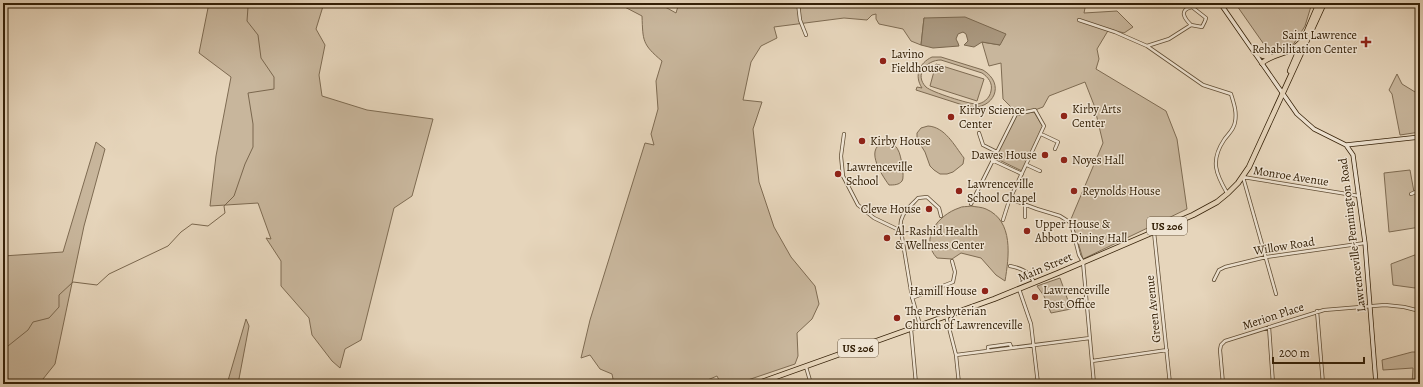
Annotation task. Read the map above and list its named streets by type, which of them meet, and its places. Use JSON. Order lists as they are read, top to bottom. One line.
{"streets":{"highway":["US 206","Main Street"],"street":["Monroe Avenue","Lawrenceville-Pennington Road","Willow Road","Green Avenue","Merion Place"]},"crossings":[["Monroe Avenue","Lawrenceville-Pennington Road"],["Monroe Avenue","Main Street"],["US 206","Lawrenceville-Pennington Road"],["US 206","Main Street"],["Lawrenceville-Pennington Road","Willow Road"],["Lawrenceville-Pennington Road","Main Street"],["Lawrenceville-Pennington Road","Merion Place"],["Main Street","Green Avenue"]],"places":{"health":["Saint Lawrence Rehabilitation Center"],"other":["Lavino Fieldhouse","Kirby Arts Center","Kirby Science Center","Kirby House","Dawes House","Noyes Hall","Lawrenceville School","Lawrenceville School Chapel","Reynolds House","Cleve House","Upper House & Abbott Dining Hall","Al-Rashid Health & Wellness Center","Hamill House","Lawrenceville Post Office","The Presbyterian Church of Lawrenceville"]},"scale_bar":"200 m"}
